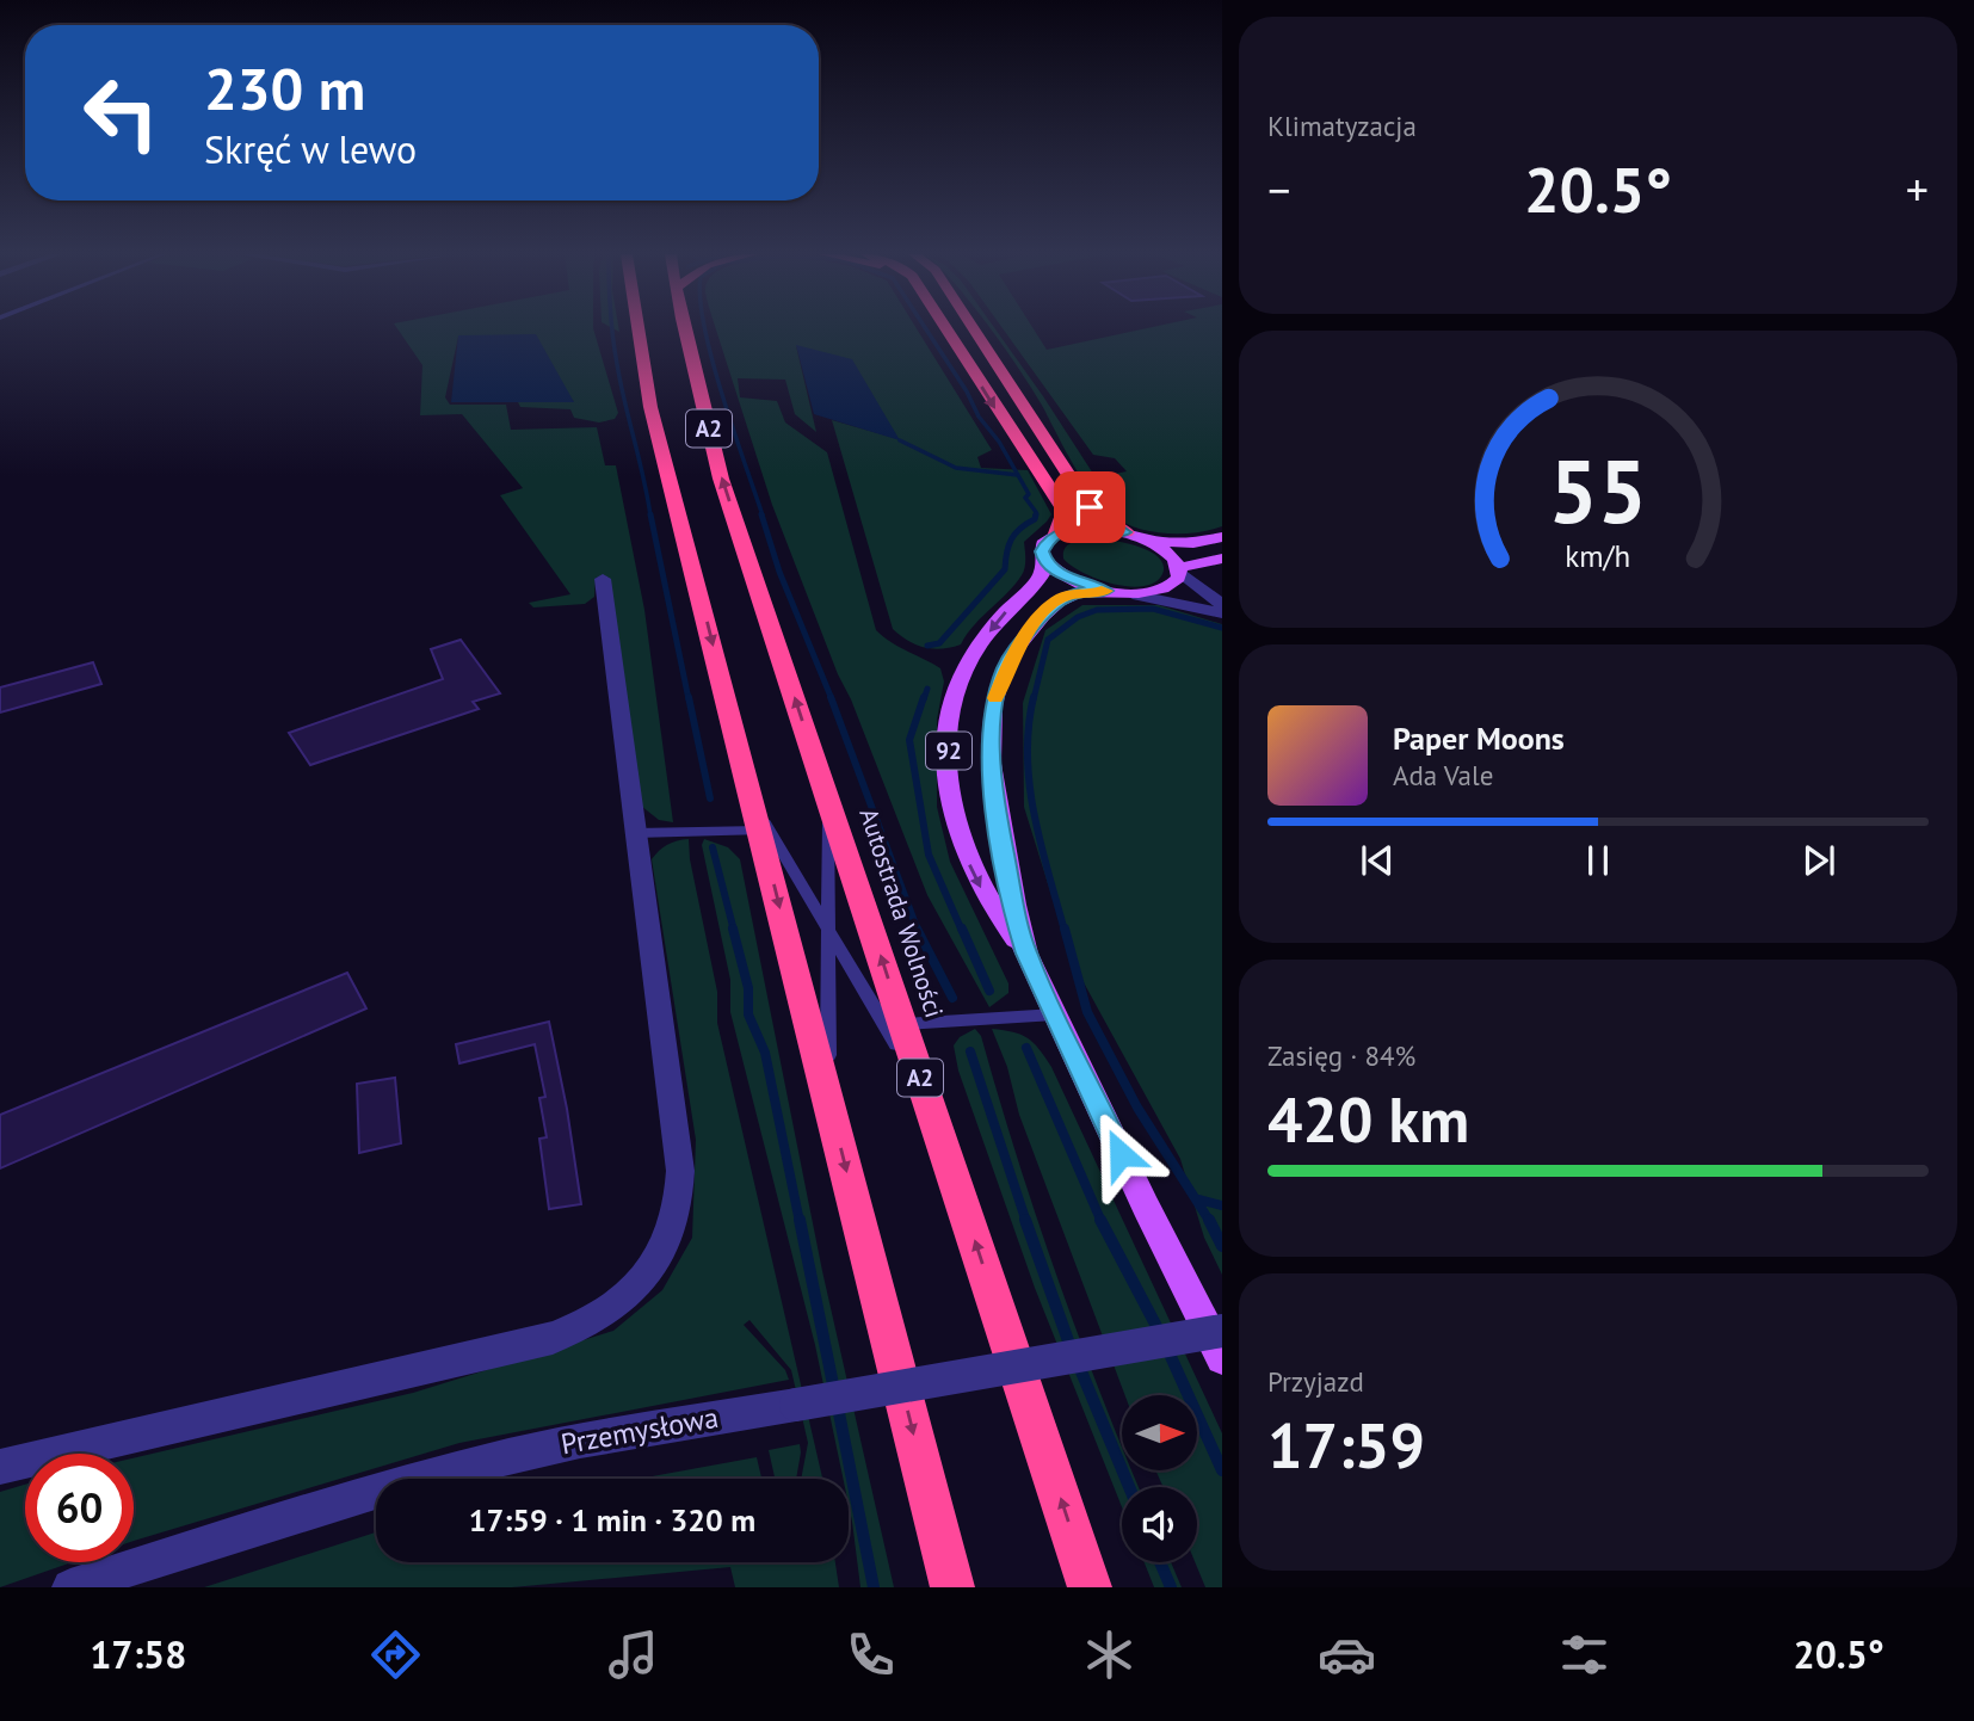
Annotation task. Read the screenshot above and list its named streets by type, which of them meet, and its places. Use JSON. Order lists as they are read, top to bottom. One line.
{"streets":{"highway":["A2","Autostrada Wolności"],"main road":["92"],"street":["Przemysłowa"]},"north":"right","page":{"tile":["Klimatyzacja",["Zasięg · 84%","420 km"],["Przyjazd","17:59"]],"turn":["230 m","Skręć w lewo"],"heat":["−","20.5°","+"],"song":["Paper Moons","Ada Vale"],"limit":"60","trip":"17:59 · 1 min · 320 m","tabs":["17:58","20.5°"],"gauge":["55","km/h"]}}
